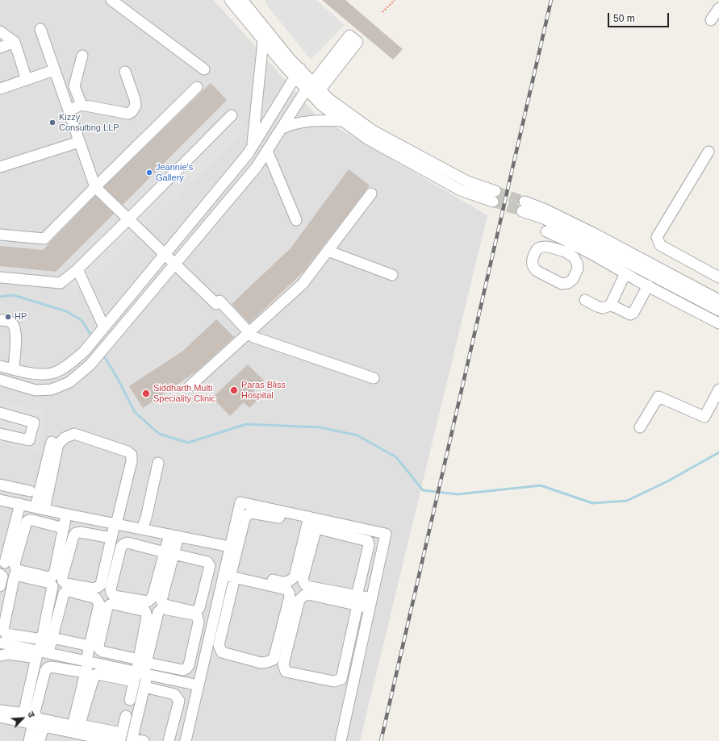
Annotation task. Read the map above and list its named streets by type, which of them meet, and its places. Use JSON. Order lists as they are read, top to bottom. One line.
{"places":["Kizzy Consulting LLP","Jeannie's Gallery","HP","Paras Bliss Hospital","Siddharth Multi Speciality Clinic"],"scale_bar":"50 m","north":"top right"}
